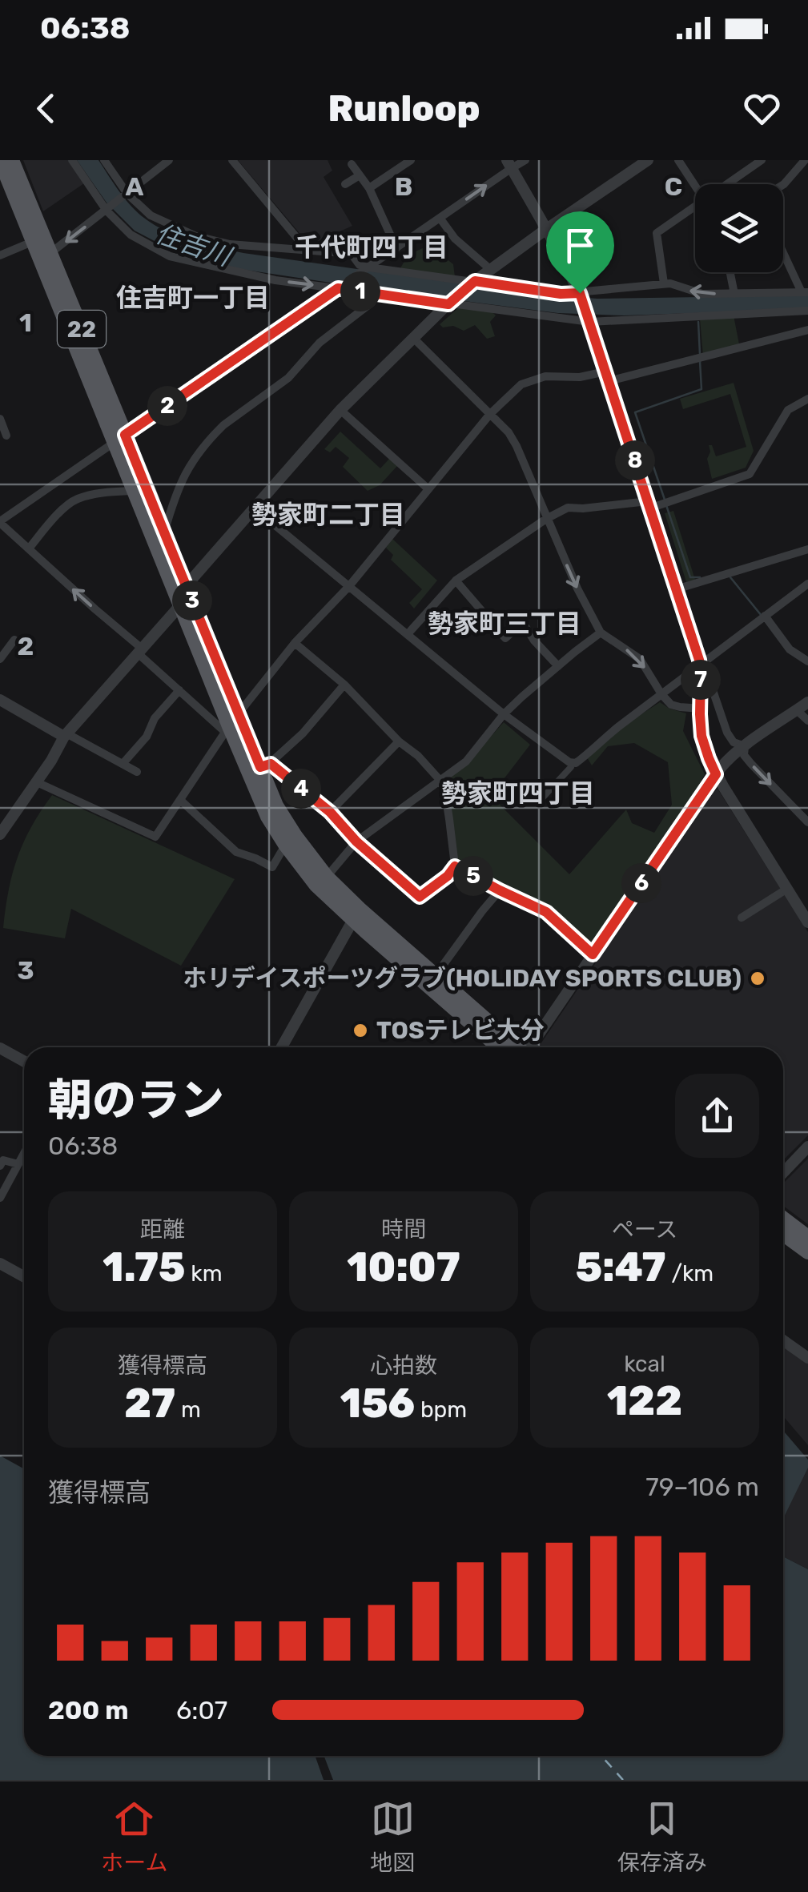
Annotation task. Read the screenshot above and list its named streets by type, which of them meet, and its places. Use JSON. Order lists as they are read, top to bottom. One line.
{"streets":{"main road":["22"]},"districts":["千代町四丁目","住吉町一丁目","勢家町二丁目","勢家町三丁目","勢家町四丁目"],"water":["住吉川"],"places":["ホリデイスポーツグラブ(HOLIDAY SPORTS CLUB)","TOSテレビ大分"],"page":{"status":"06:38","header":"Runloop","pins":["1","2","8","3","7","4","5","6"],"heading":["朝のラン","06:38"],"stats":[["距離","1.75 km"],["時間","10:07"],["ペース","5:47 /km"],["獲得標高","27 m"],["心拍数","156 bpm"],["kcal","122"]],"chart":["獲得標高","79–106 m"],"list":[{"name":"200 m","note":"6:07"}],"tabs":["ホーム","地図","保存済み"]},"grid":{"columns":["A","B","C"],"rows":["1","2","3"]}}
